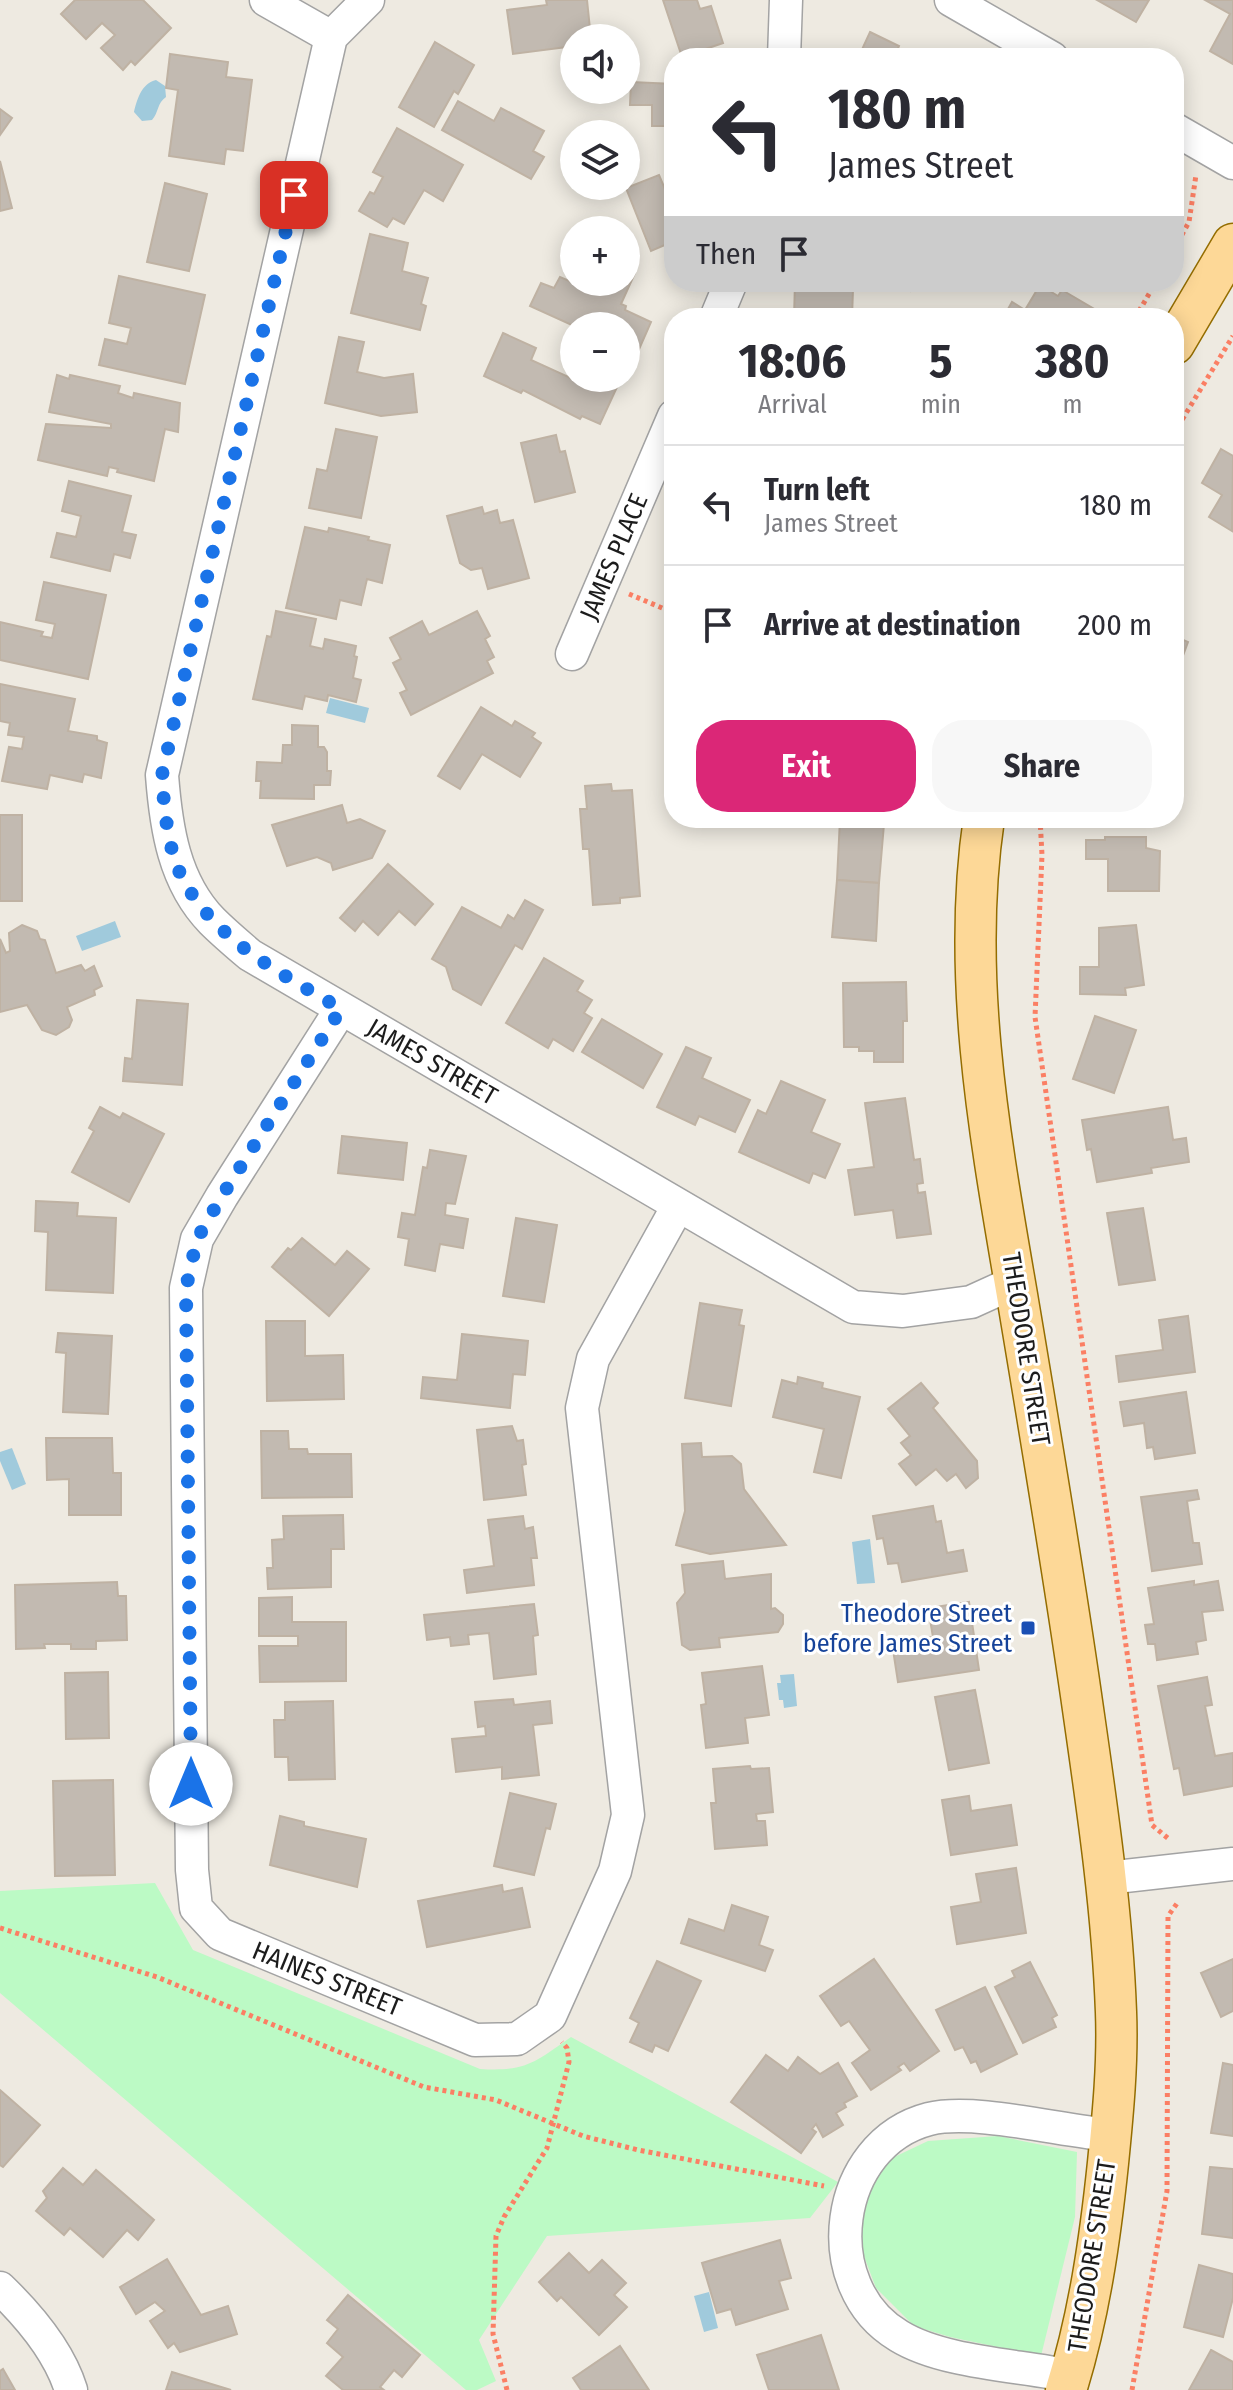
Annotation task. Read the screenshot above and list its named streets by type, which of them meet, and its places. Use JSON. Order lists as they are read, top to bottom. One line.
{"streets":{"main road":["THEODORE STREET"],"street":["JAMES PLACE","JAMES STREET","HAINES STREET"]},"crossings":[["JAMES STREET","THEODORE STREET"],["JAMES STREET","HAINES STREET"]],"places":{"transit":["Theodore Street before James Street"]},"page":{"map_buttons":["+","−"],"turn":["180 m","James Street"],"then":"Then","eta":["18:06","Arrival","5","min","380","m"],"list":[{"name":"Turn left","note":"James Street","value":"180 m"},{"name":"Arrive at destination","value":"200 m"}],"buttons":["Exit","Share"]}}
